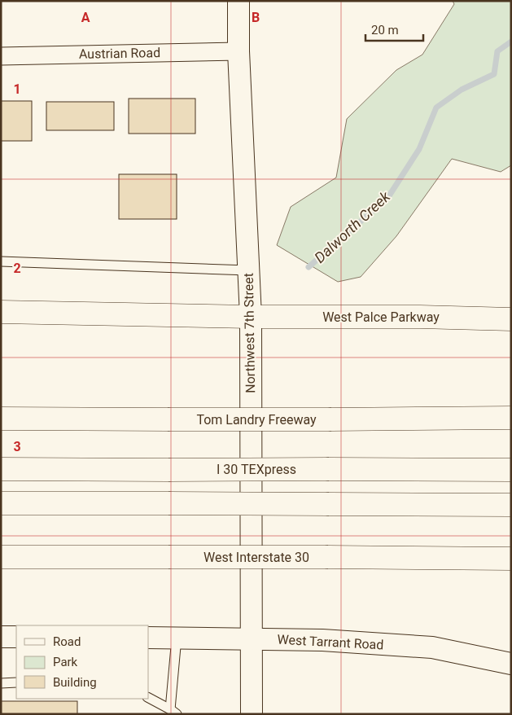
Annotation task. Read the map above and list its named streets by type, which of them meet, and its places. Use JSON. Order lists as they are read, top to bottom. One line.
{"streets":{"main road":["West Palce Parkway","Tom Landry Freeway","I 30 TEXpress","West Interstate 30"],"street":["Austrian Road","Northwest 7th Street","West Tarrant Road"]},"crossings":[["Austrian Road","Northwest 7th Street"],["West Palce Parkway","Northwest 7th Street"],["Northwest 7th Street","West Tarrant Road"]],"water":["Dalworth Creek"],"legend":["Road","Park","Building"],"scale_bar":"20 m","grid":{"columns":["A","B"],"rows":["1","2","3"]}}
